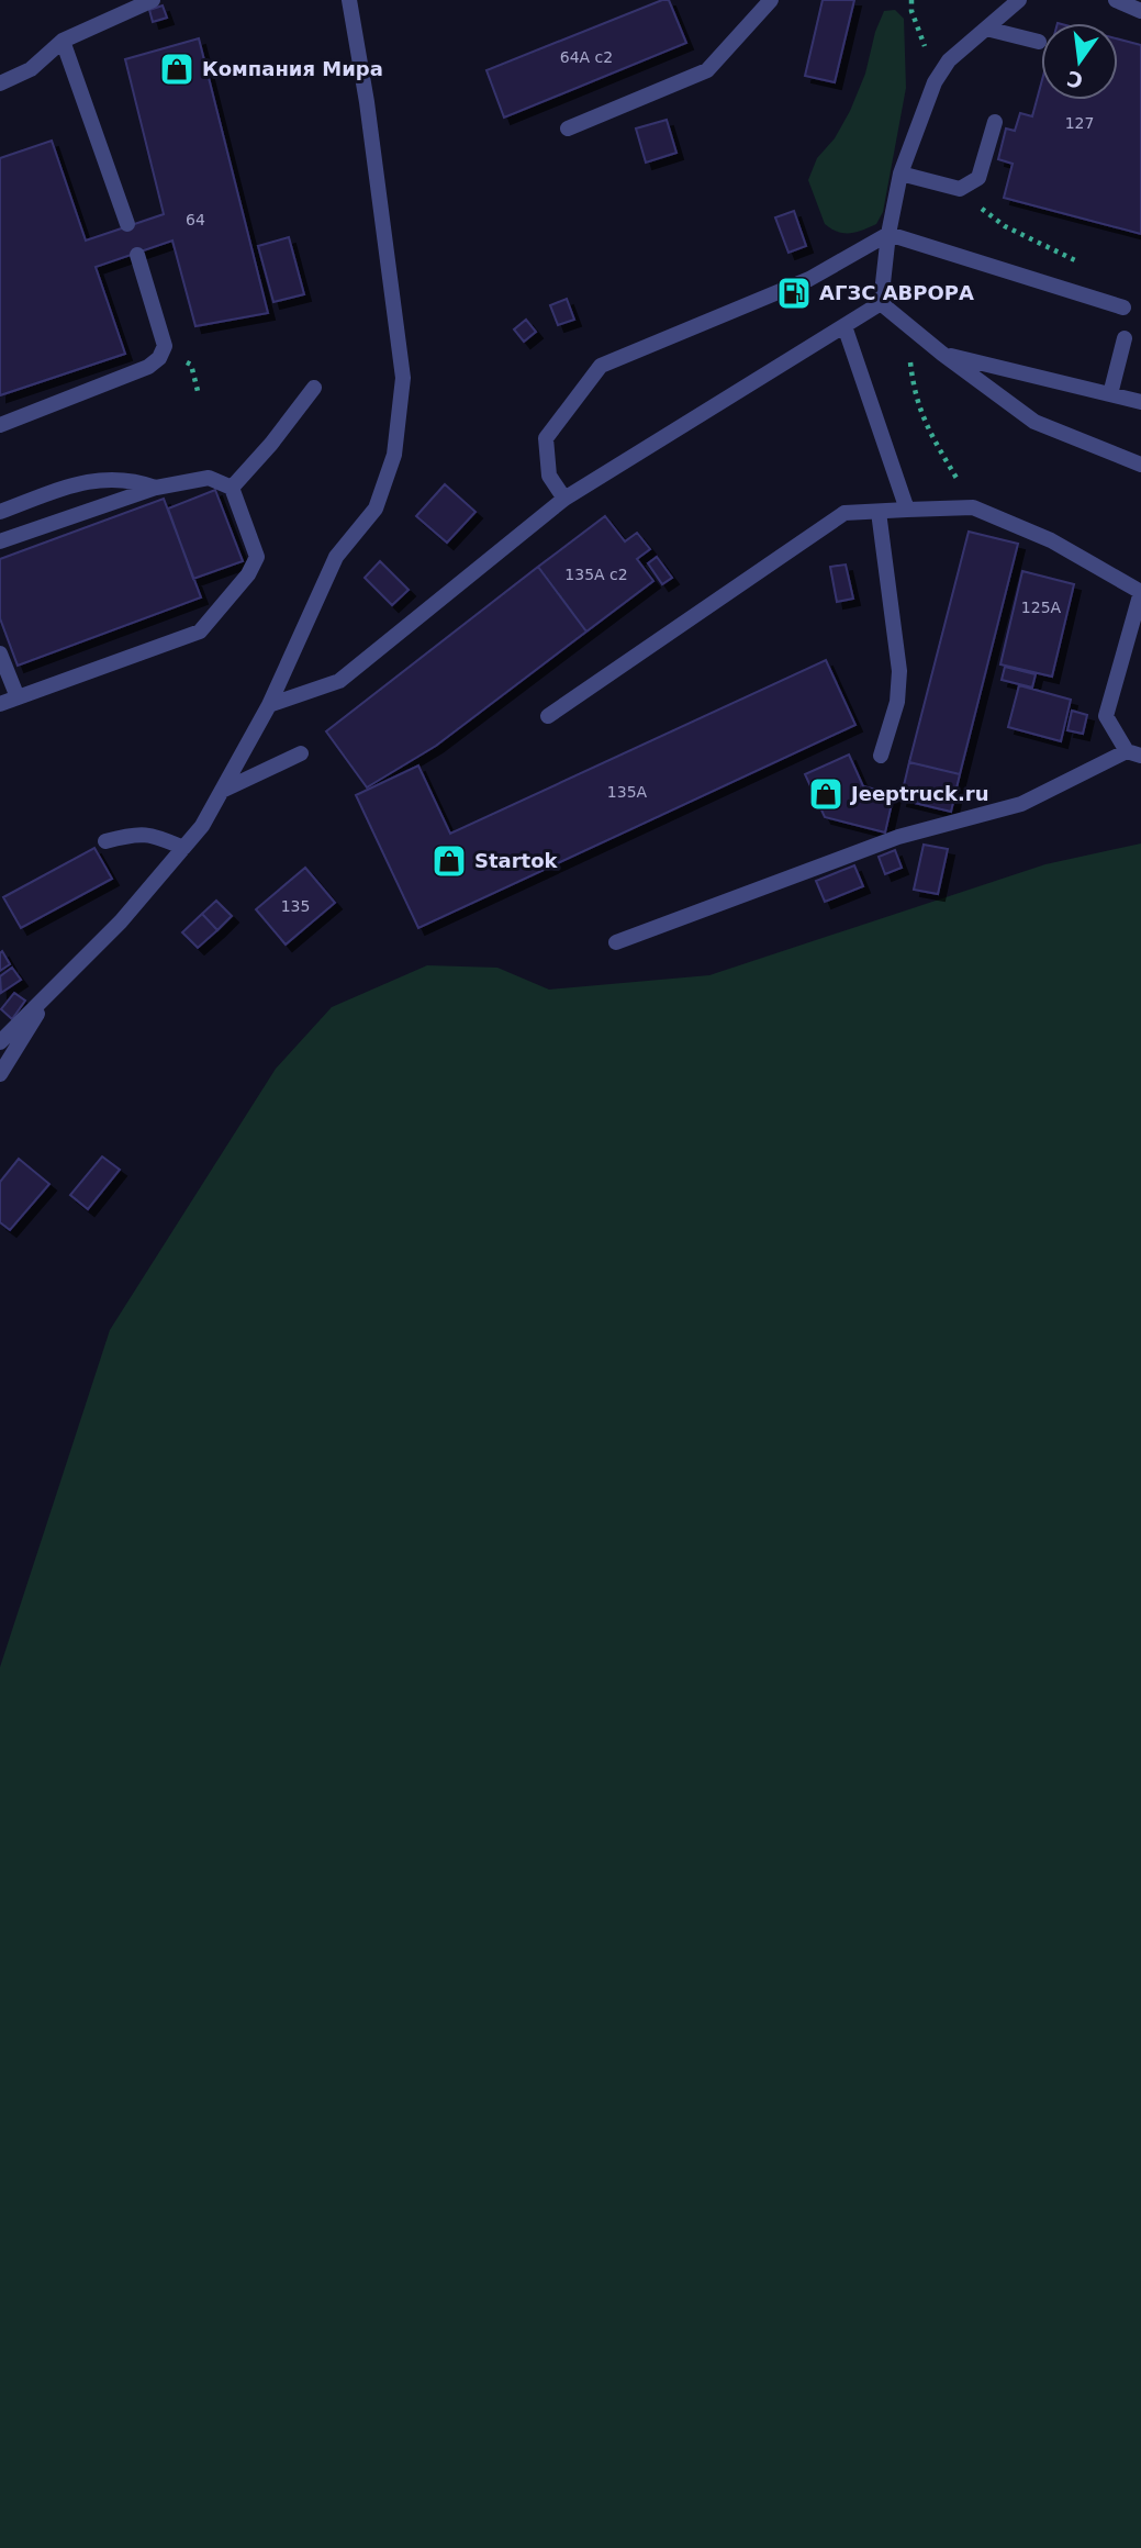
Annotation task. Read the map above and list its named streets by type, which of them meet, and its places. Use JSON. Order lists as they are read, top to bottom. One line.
{"places":{"shop":["Компания Мира","Jeeptruck.ru","Startok"],"fuel station":["АГЗС АВРОРА"]},"house_numbers":["64А с2","127","64","135А с2","125А","135А","135"],"north":"bottom"}
